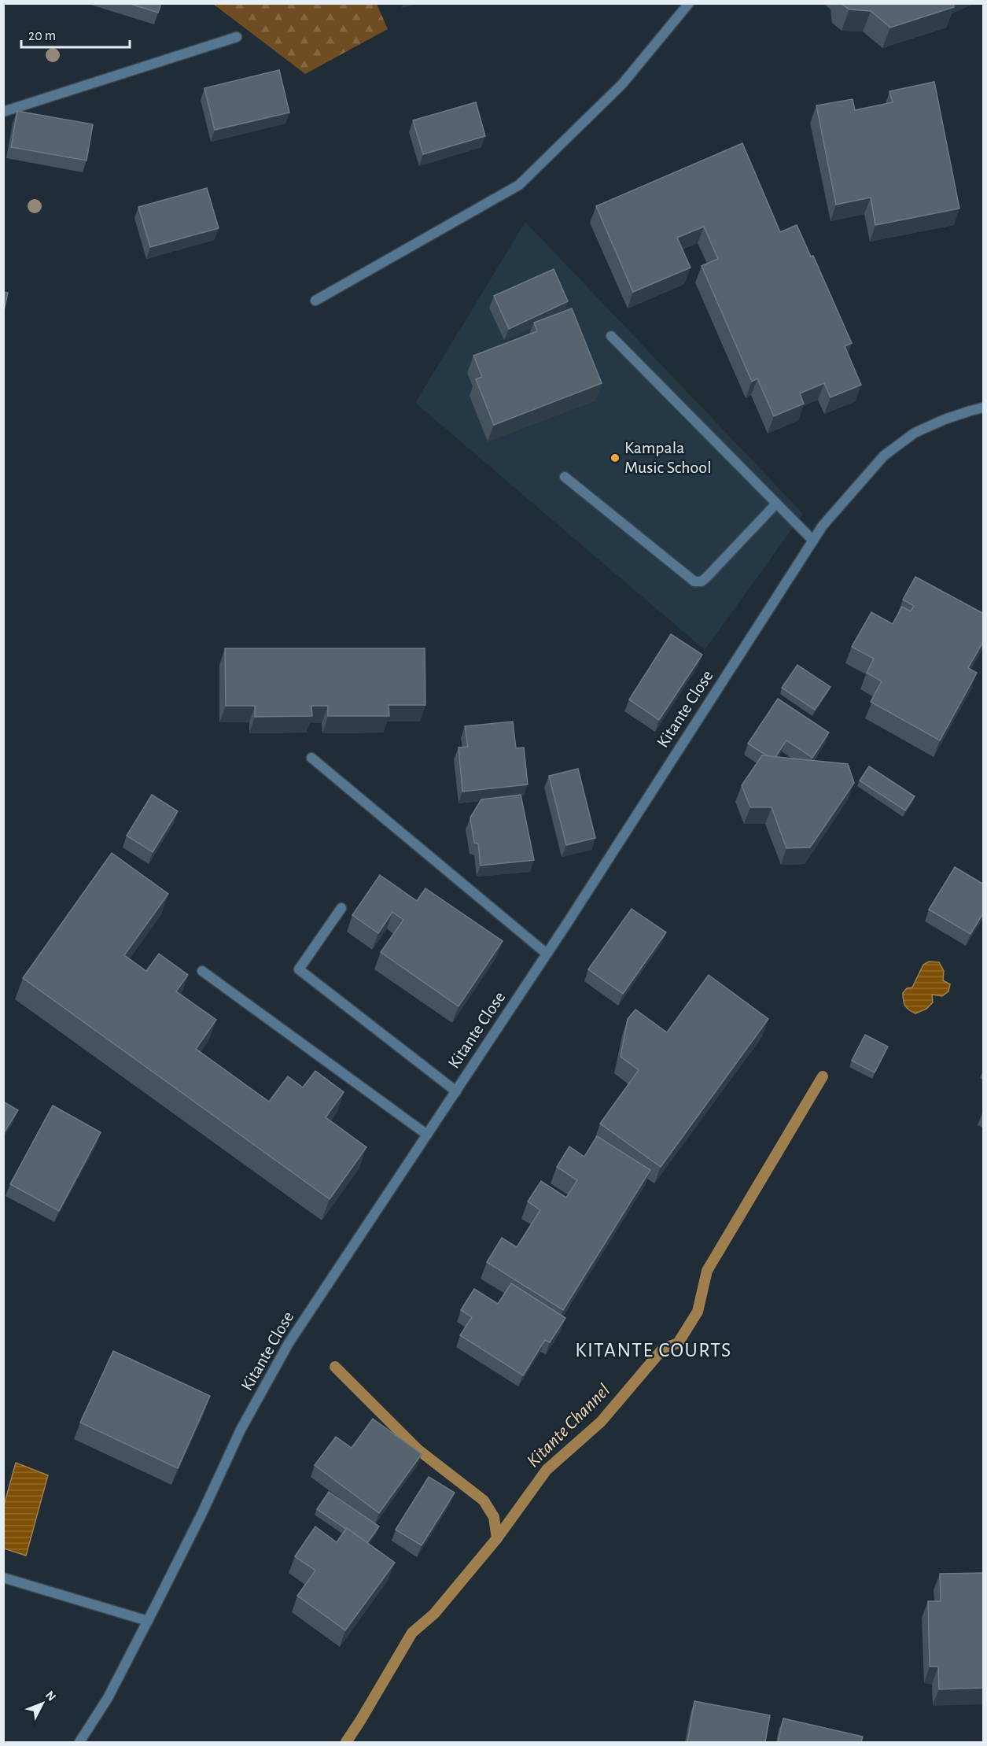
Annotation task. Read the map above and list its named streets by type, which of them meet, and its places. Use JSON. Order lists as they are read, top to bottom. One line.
{"streets":{"street":["Kitante Close"]},"districts":["KITANTE COURTS"],"water":["Kitante Channel"],"places":["Kampala Music School"],"scale_bar":"20 m","north":"top right"}
